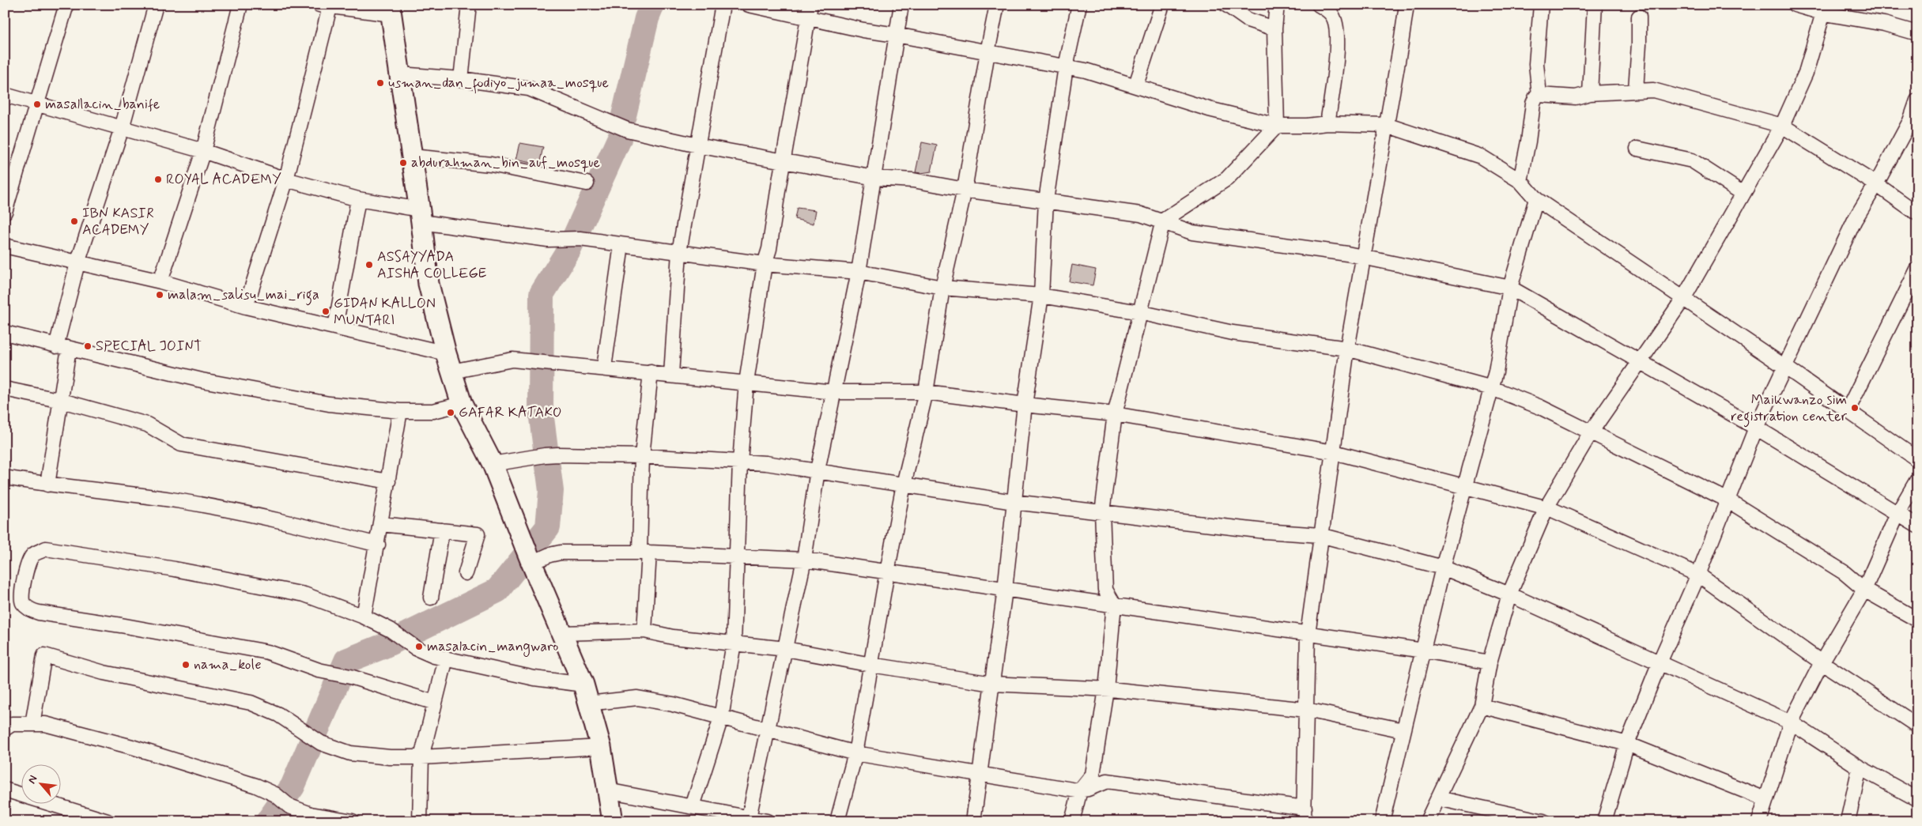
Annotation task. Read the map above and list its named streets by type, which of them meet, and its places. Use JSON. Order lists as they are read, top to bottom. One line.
{"places":["usman_dan_fodiyo_jumaa_mosque","masallacin_banife","abdurahman_bin_auf_mosque","ROYAL ACADEMY","IBN KASIR ACADEMY","ASSAYYADA AISHA COLLEGE","malam_salisu_mai_riga","GIDAN KALLON MUNTARI","SPECIAL JOINT","Maikwanzo sim registration center","GAFAR KATAKO","masalacin_mangwaro","nama_kole"],"north":"top left"}
